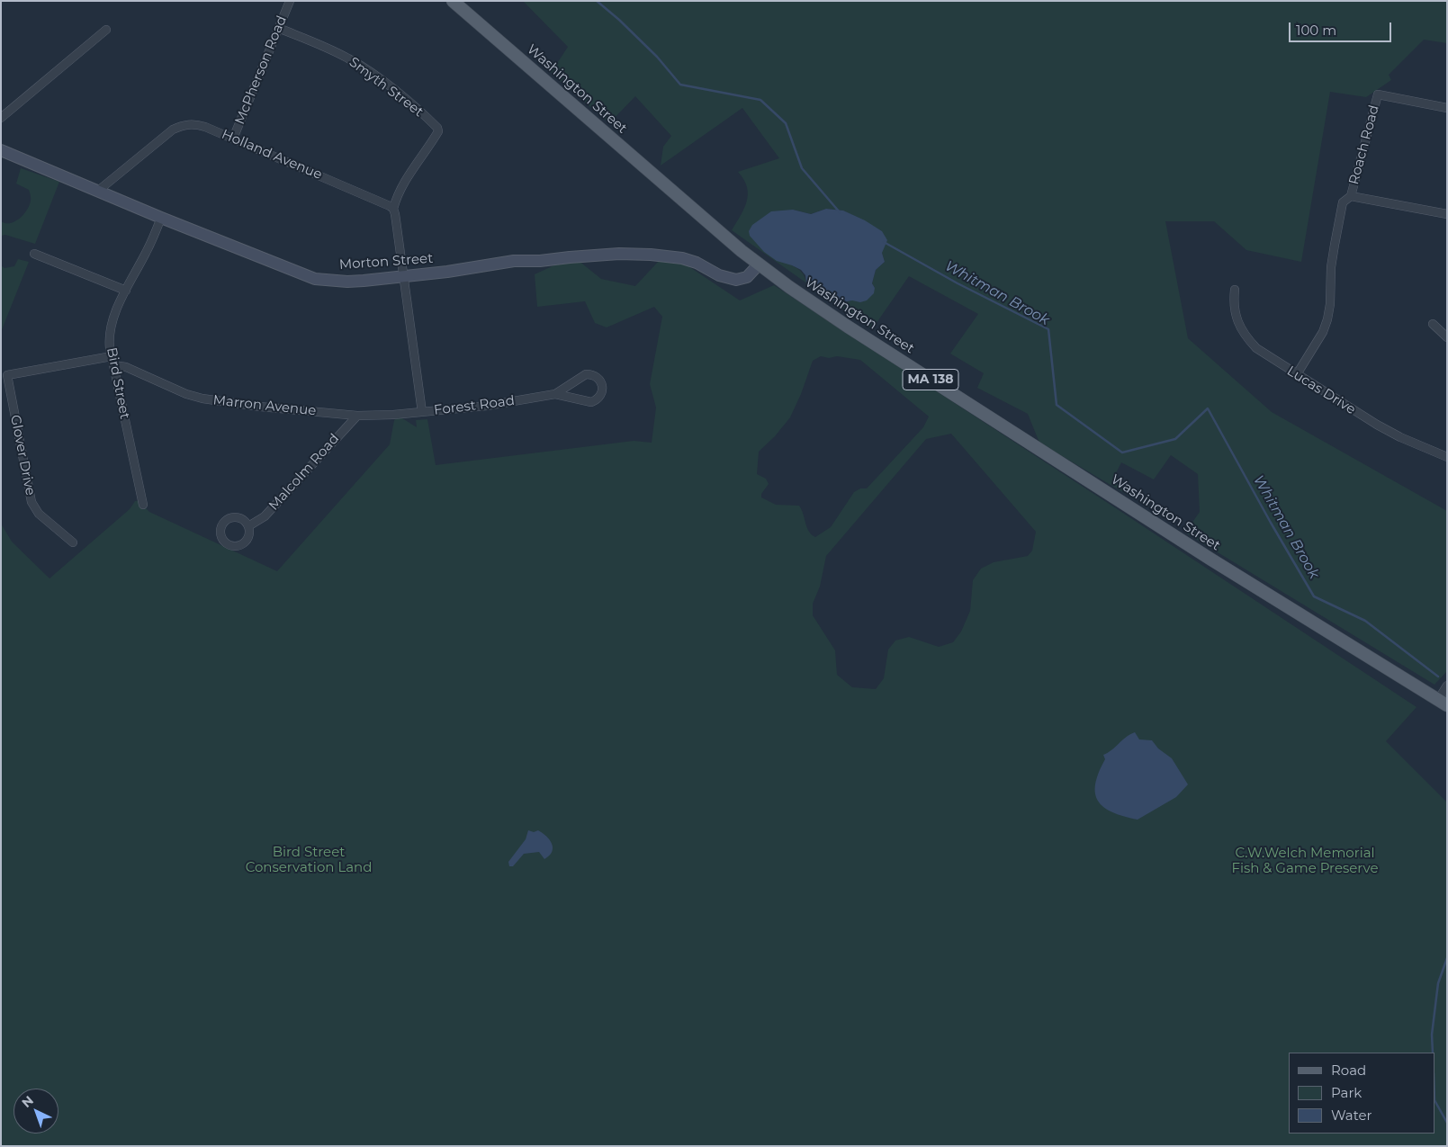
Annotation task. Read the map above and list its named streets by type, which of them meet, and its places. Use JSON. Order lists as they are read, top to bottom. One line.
{"streets":{"main road":["Washington Street","MA 138"],"street":["McPherson Road","Smyth Street","Roach Road","Holland Avenue","Morton Street","Bird Street","Lucas Drive","Marron Avenue","Forest Road","Glover Drive","Malcolm Road"]},"crossings":[["McPherson Road","Smyth Street"],["McPherson Road","Holland Avenue"],["Smyth Street","Holland Avenue"],["Washington Street","Morton Street"],["Roach Road","Lucas Drive"],["Holland Avenue","Morton Street"],["Morton Street","Bird Street"],["Morton Street","Forest Road"],["Bird Street","Marron Avenue"],["Bird Street","Glover Drive"],["Marron Avenue","Forest Road"],["Marron Avenue","Malcolm Road"]],"water":["Whitman Brook"],"parks":["Bird Street Conservation Land","C.W.Welch Memorial Fish & Game Preserve"],"legend":["Road","Park","Water"],"scale_bar":"100 m","north":"top left"}
